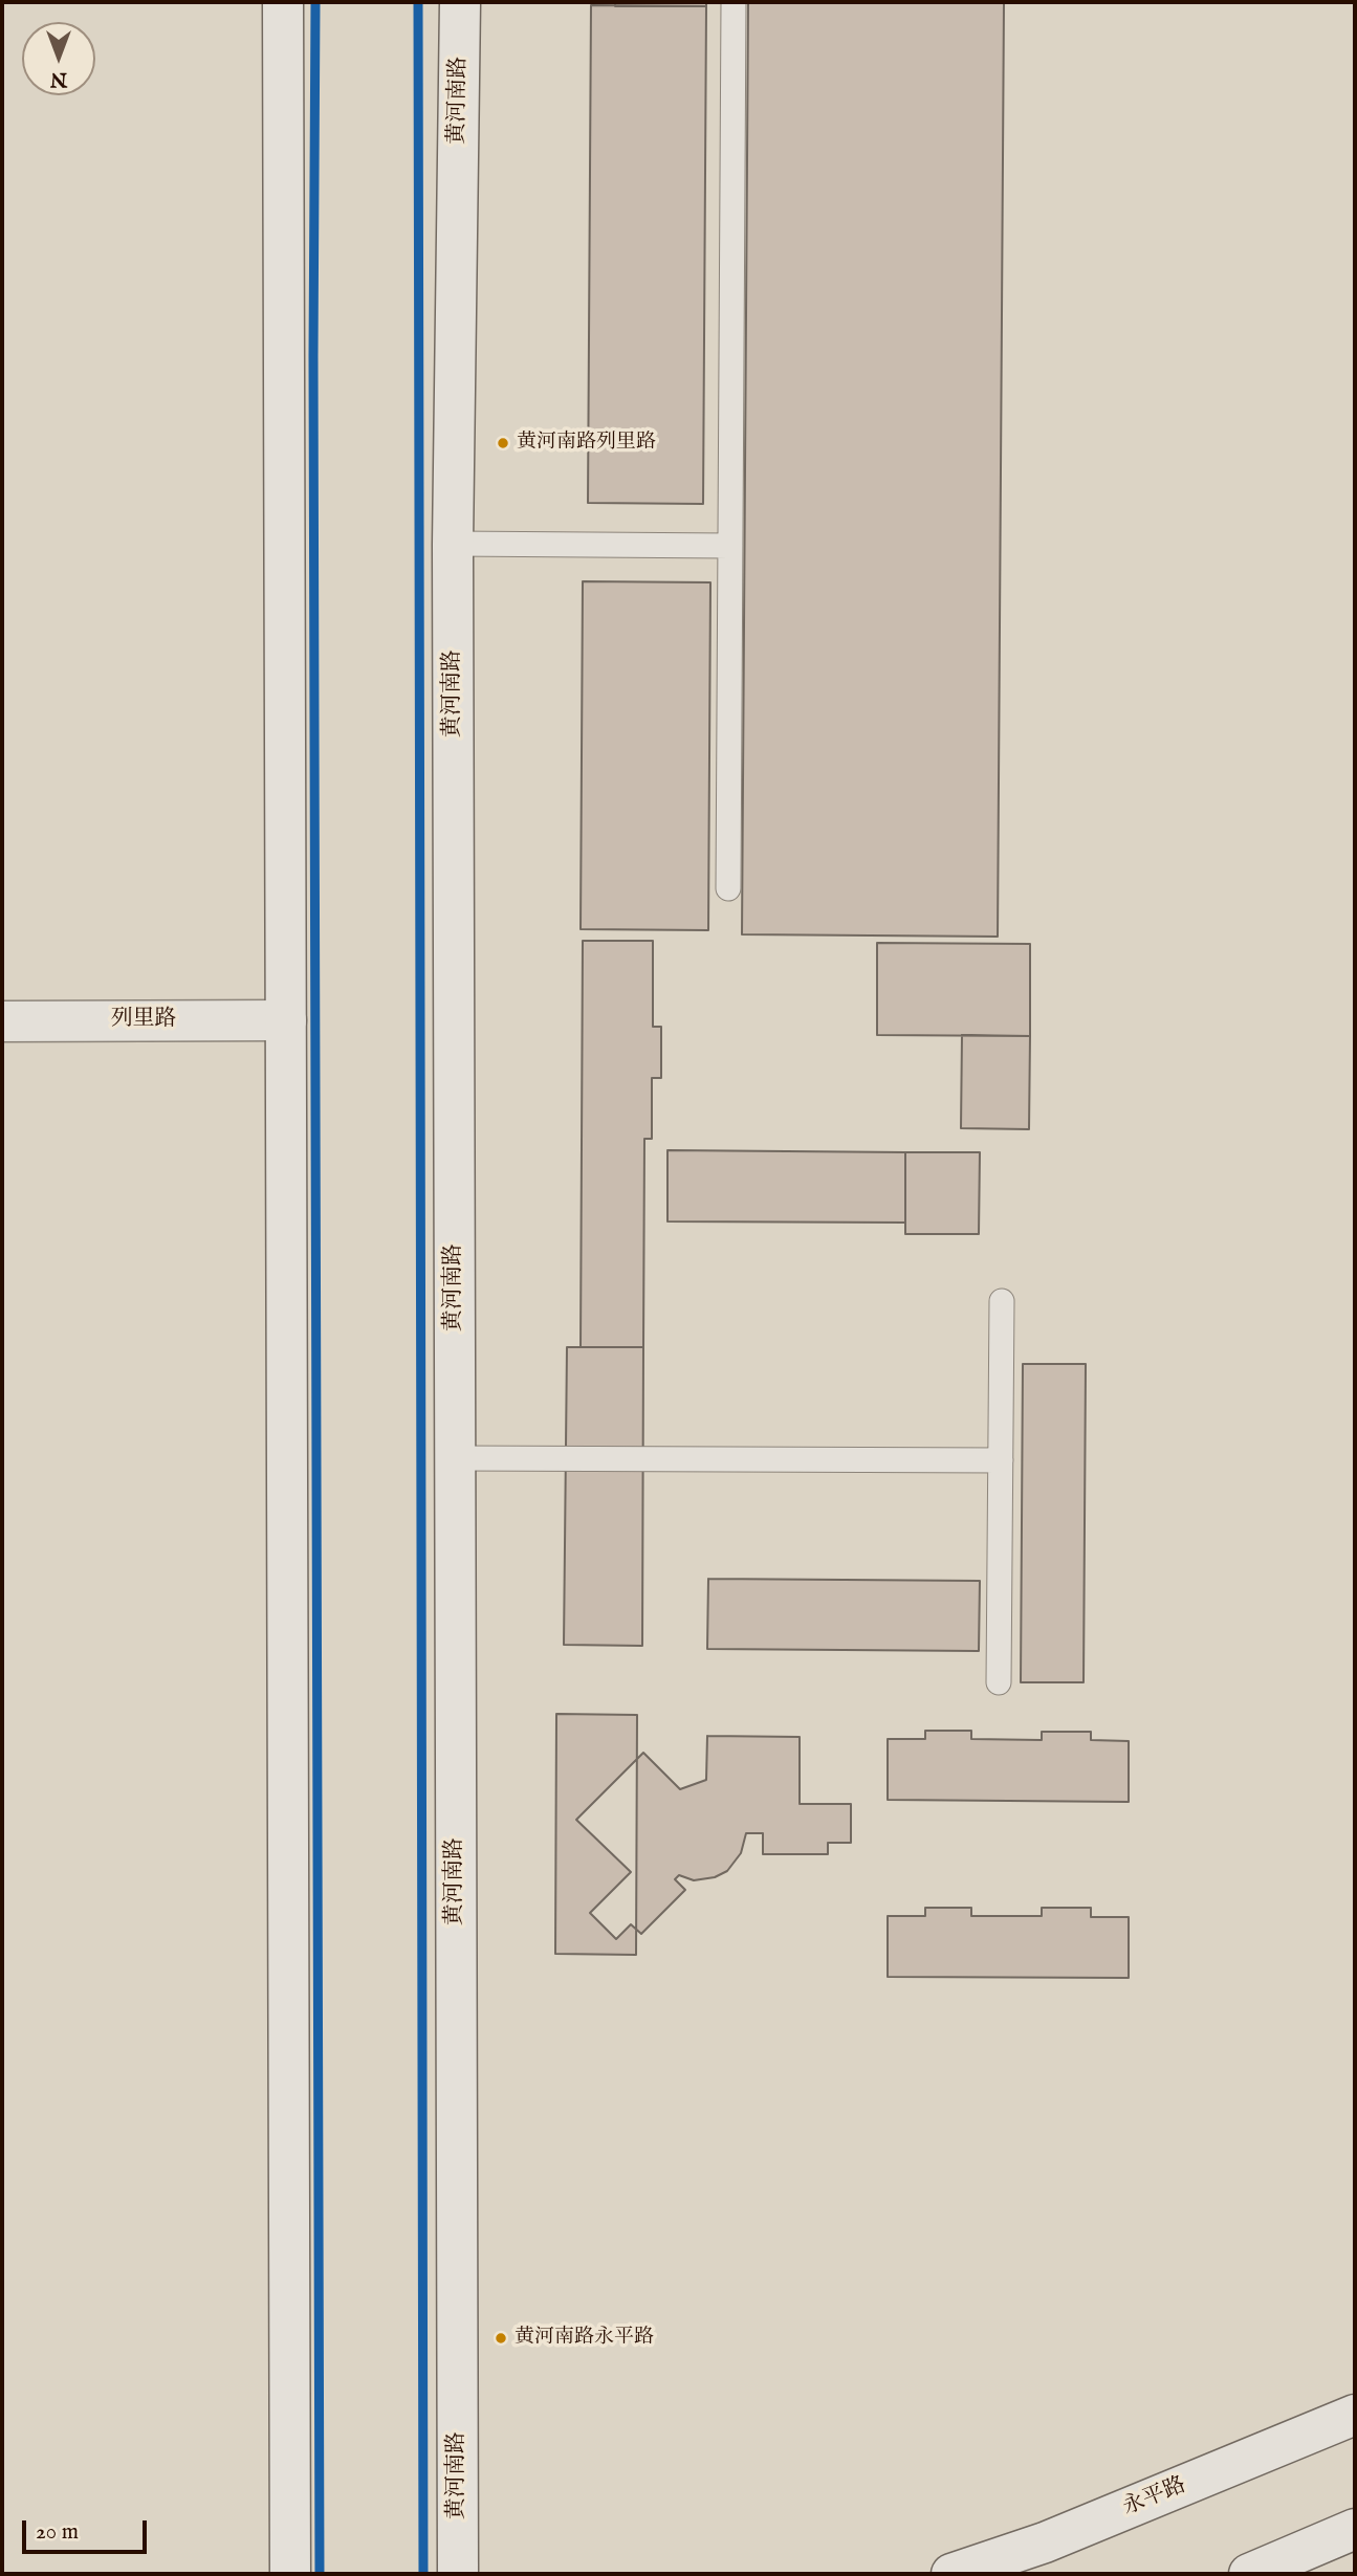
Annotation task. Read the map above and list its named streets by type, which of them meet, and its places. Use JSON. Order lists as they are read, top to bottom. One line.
{"streets":{"main road":["黄河南路","列里路","永平路"]},"places":["黄河南路列里路","黄河南路永平路"],"scale_bar":"20 m","north":"bottom"}
